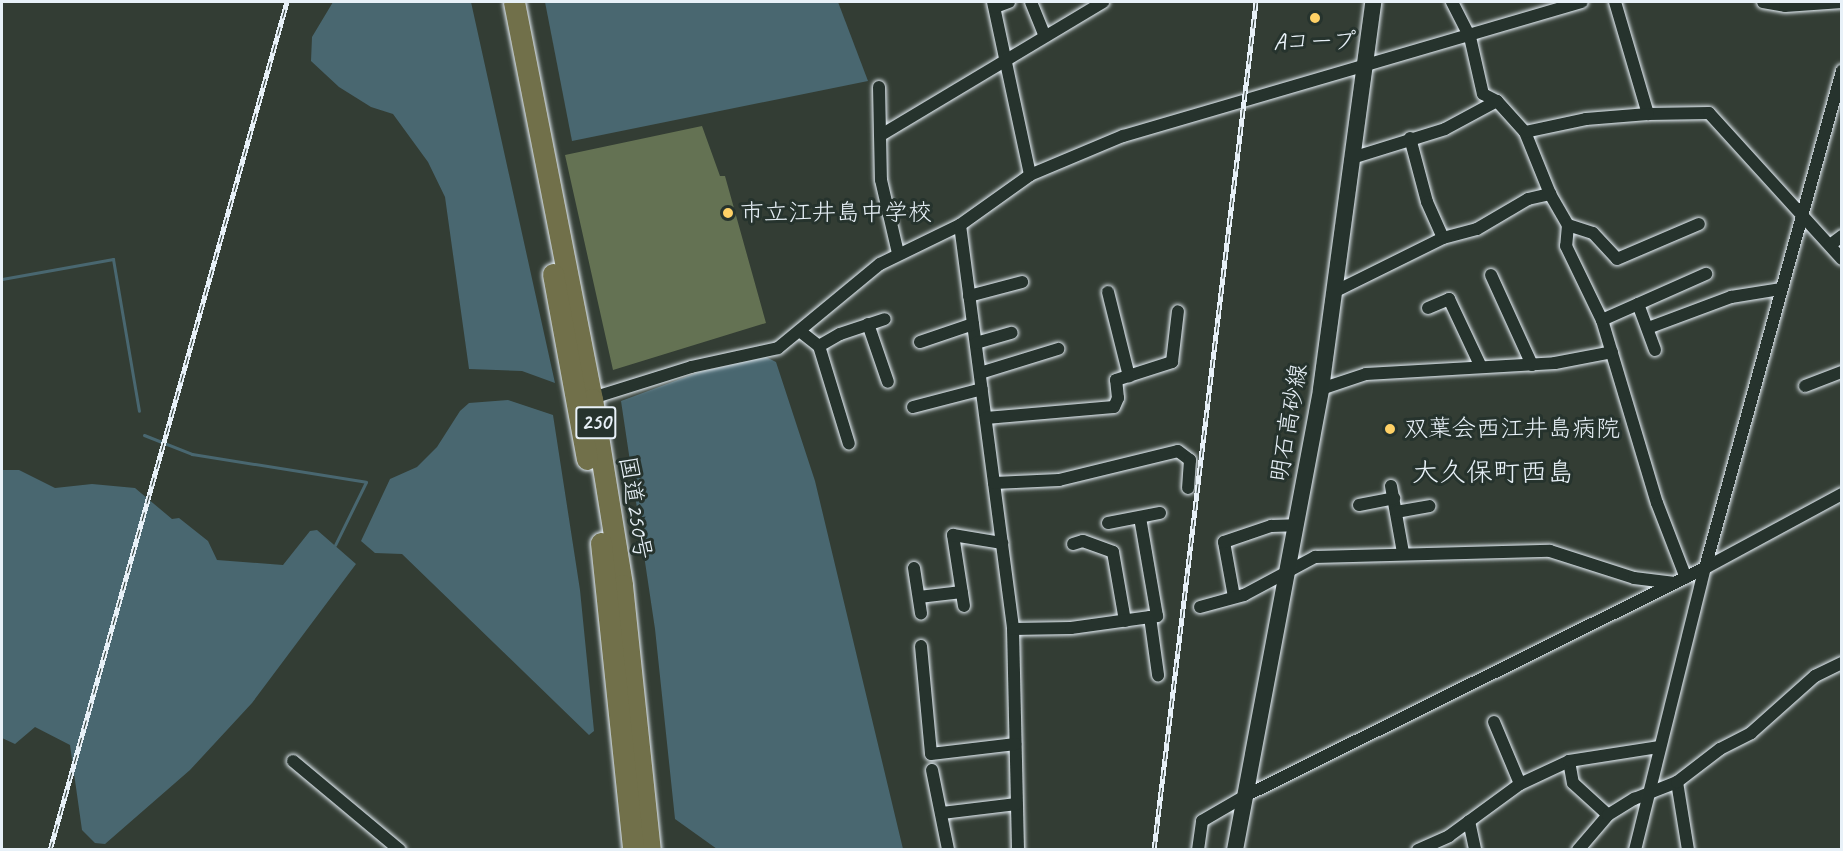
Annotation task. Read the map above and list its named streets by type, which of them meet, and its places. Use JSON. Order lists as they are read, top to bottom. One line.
{"streets":{"highway":["250","国道250号"],"main road":["明石高砂線"]},"districts":["大久保町西島"],"places":["Aコープ","市立江井島中学校","双葉会西江井島病院"]}
